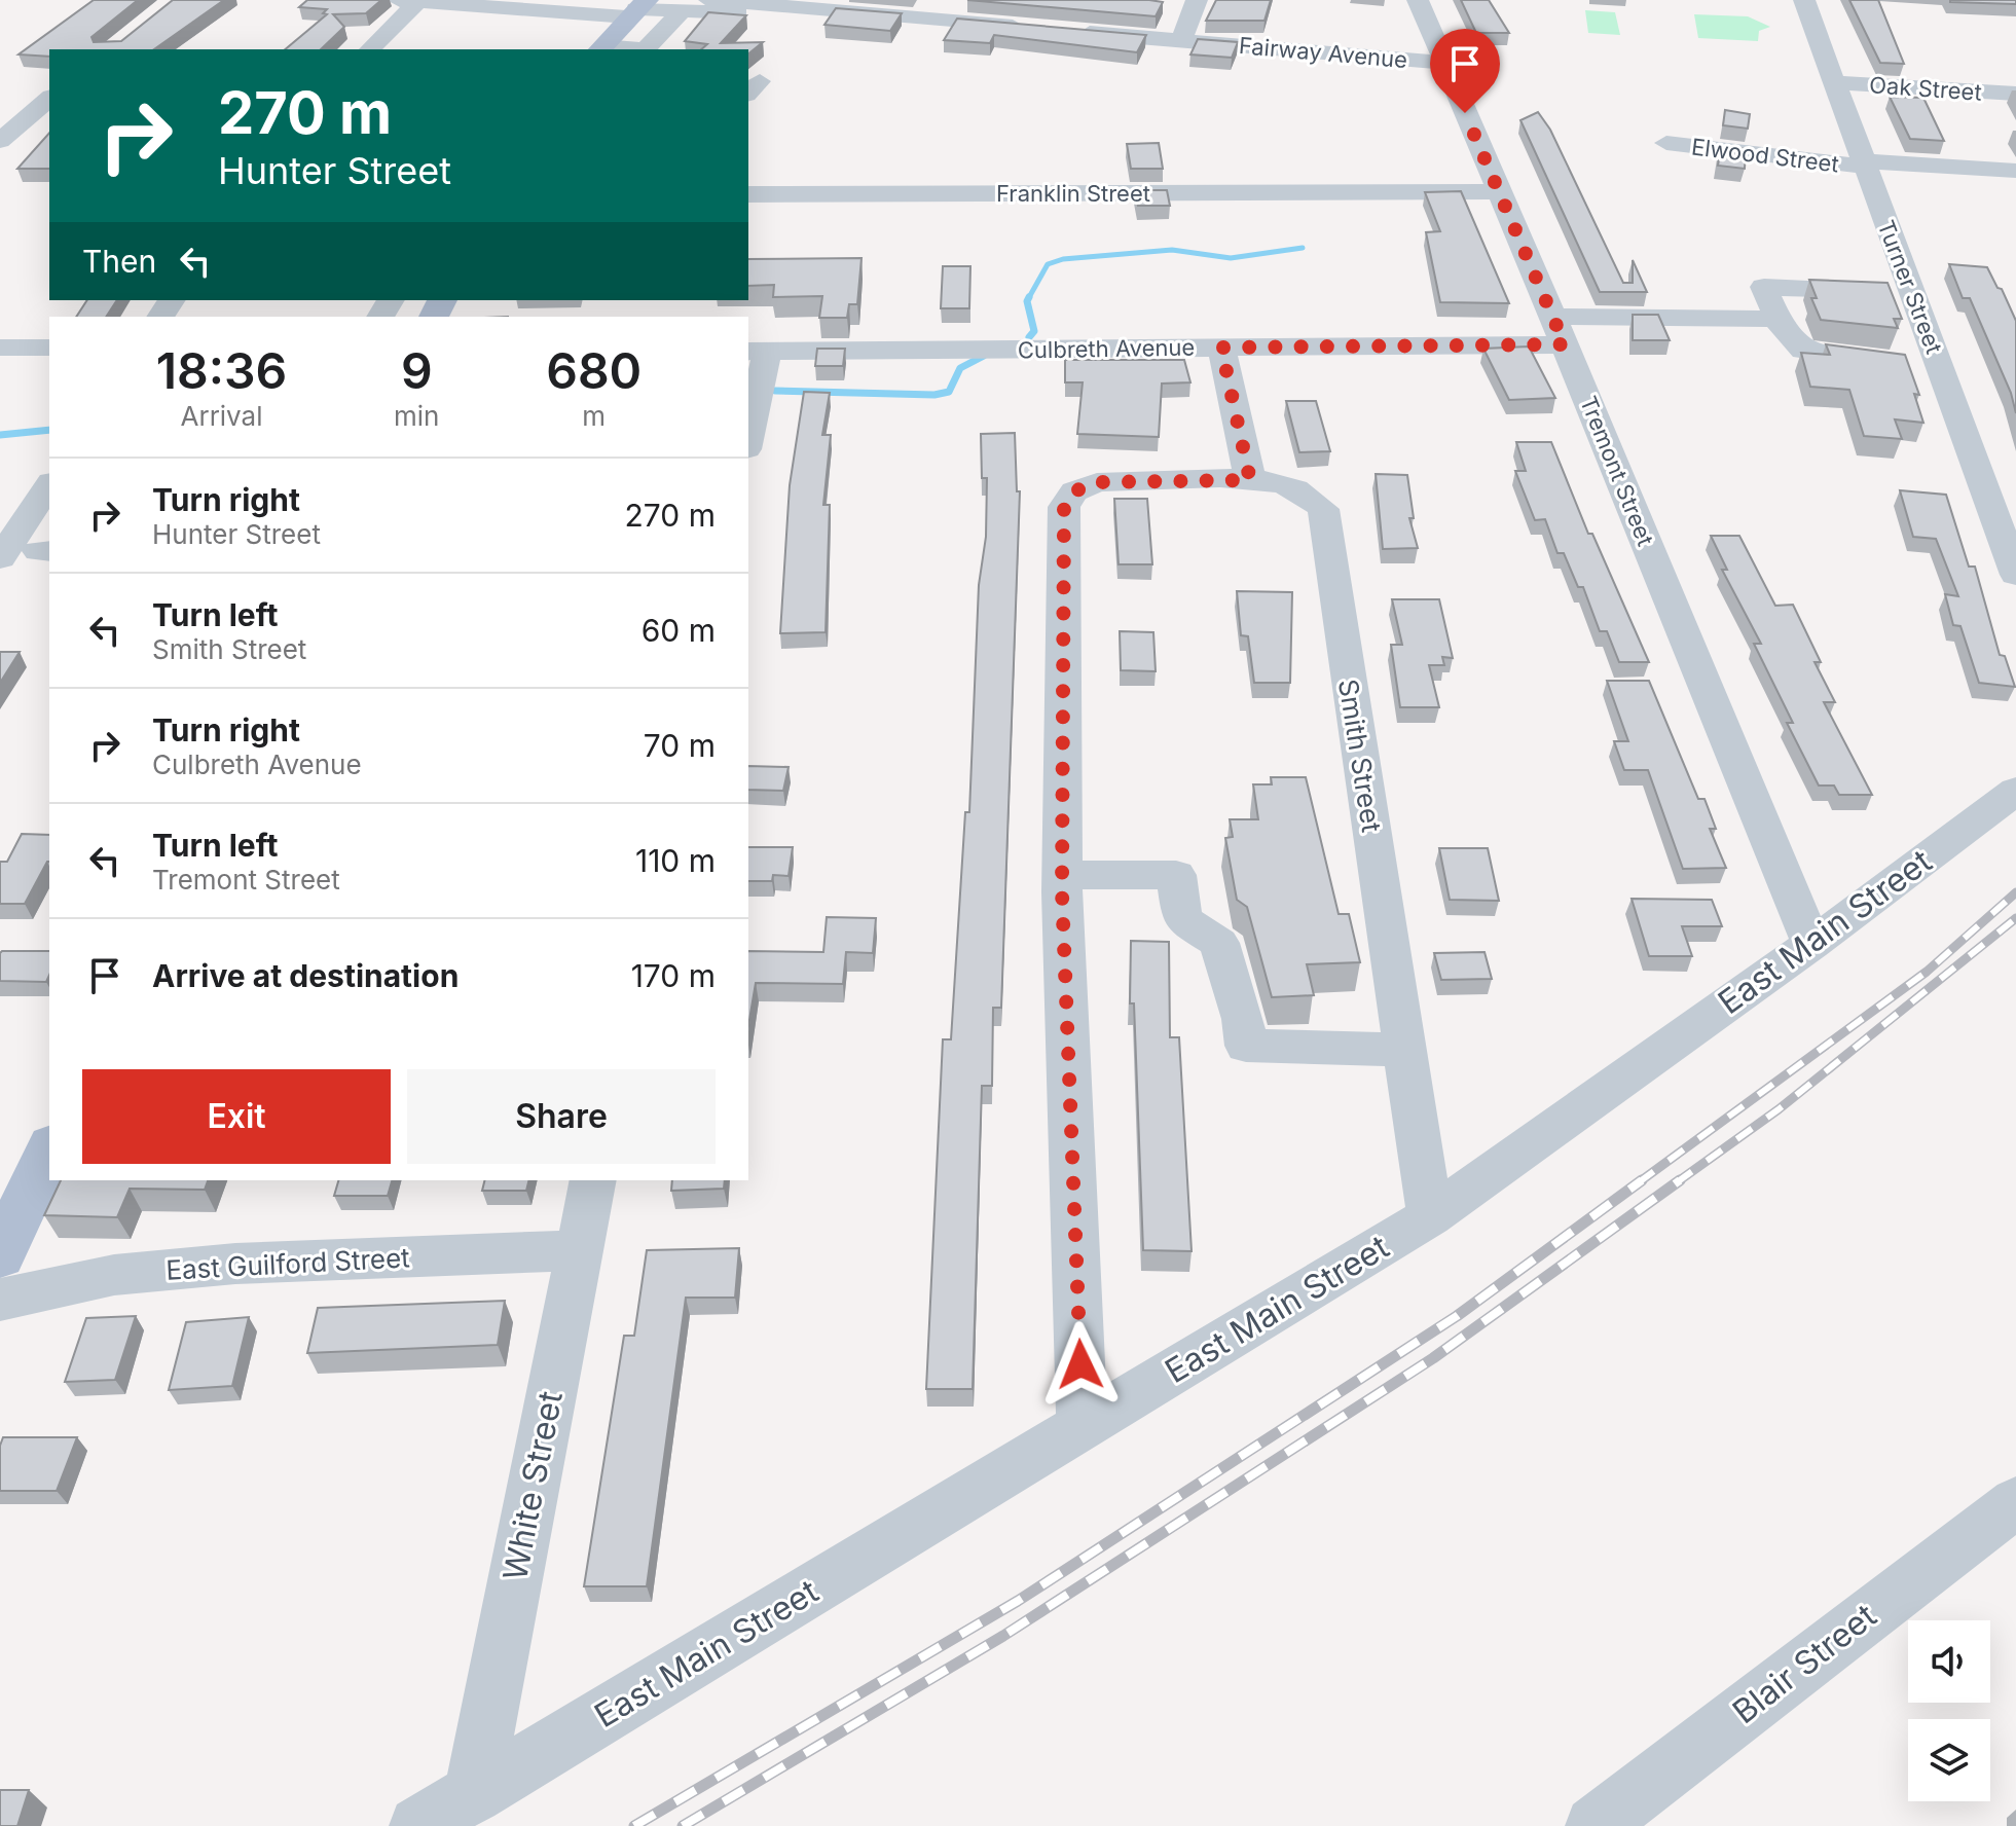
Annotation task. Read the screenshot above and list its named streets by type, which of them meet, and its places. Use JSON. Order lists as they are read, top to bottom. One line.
{"streets":{"street":["Fairway Avenue","Oak Street","Elwood Street","Franklin Street","Turner Street","Culbreth Avenue","Tremont Street","Smith Street","East Main Street","East Guilford Street","White Street","Blair Street"]},"crossings":[["Fairway Avenue","Tremont Street"],["Oak Street","Turner Street"],["Elwood Street","Turner Street"],["Franklin Street","Tremont Street"],["Culbreth Avenue","Tremont Street"],["Tremont Street","East Main Street"],["Smith Street","East Main Street"],["East Main Street","White Street"],["East Guilford Street","White Street"]],"page":{"turn":["270 m","Hunter Street"],"then":"Then","eta":["18:36","Arrival","9","min","680","m"],"list":[{"name":"Turn right","note":"Hunter Street","value":"270 m"},{"name":"Turn left","note":"Smith Street","value":"60 m"},{"name":"Turn right","note":"Culbreth Avenue","value":"70 m"},{"name":"Turn left","note":"Tremont Street","value":"110 m"},{"name":"Arrive at destination","value":"170 m"}],"buttons":["Exit","Share"]}}
